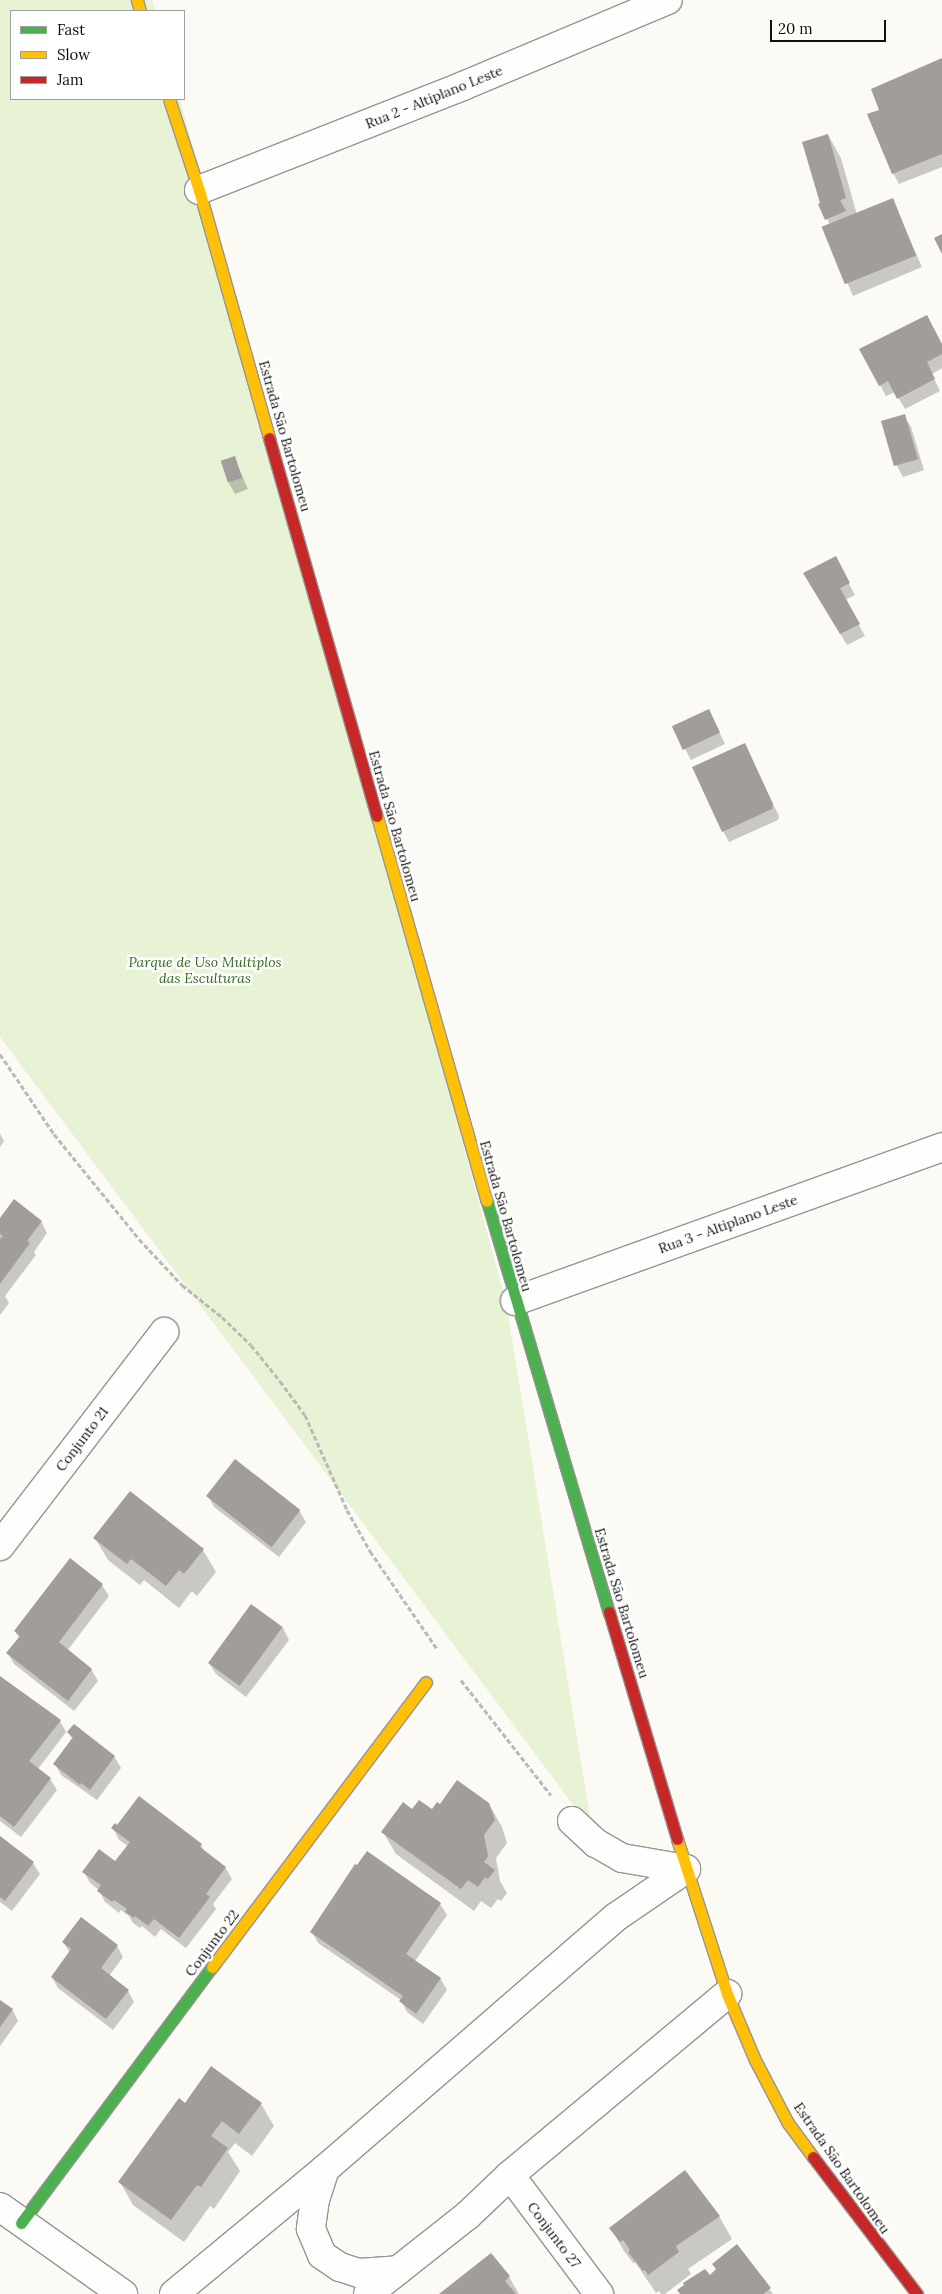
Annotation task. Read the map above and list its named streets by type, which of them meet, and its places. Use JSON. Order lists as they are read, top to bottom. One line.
{"streets":{"street":["Rua 2 - Altiplano Leste","Estrada São Bartolomeu","Rua 3 - Altiplano Leste","Conjunto 21","Conjunto 22","Conjunto 27"]},"crossings":[["Rua 2 - Altiplano Leste","Estrada São Bartolomeu"],["Estrada São Bartolomeu","Rua 3 - Altiplano Leste"]],"parks":["Parque de Uso Multiplos das Esculturas"],"legend":["Fast","Slow","Jam"],"scale_bar":"20 m"}
